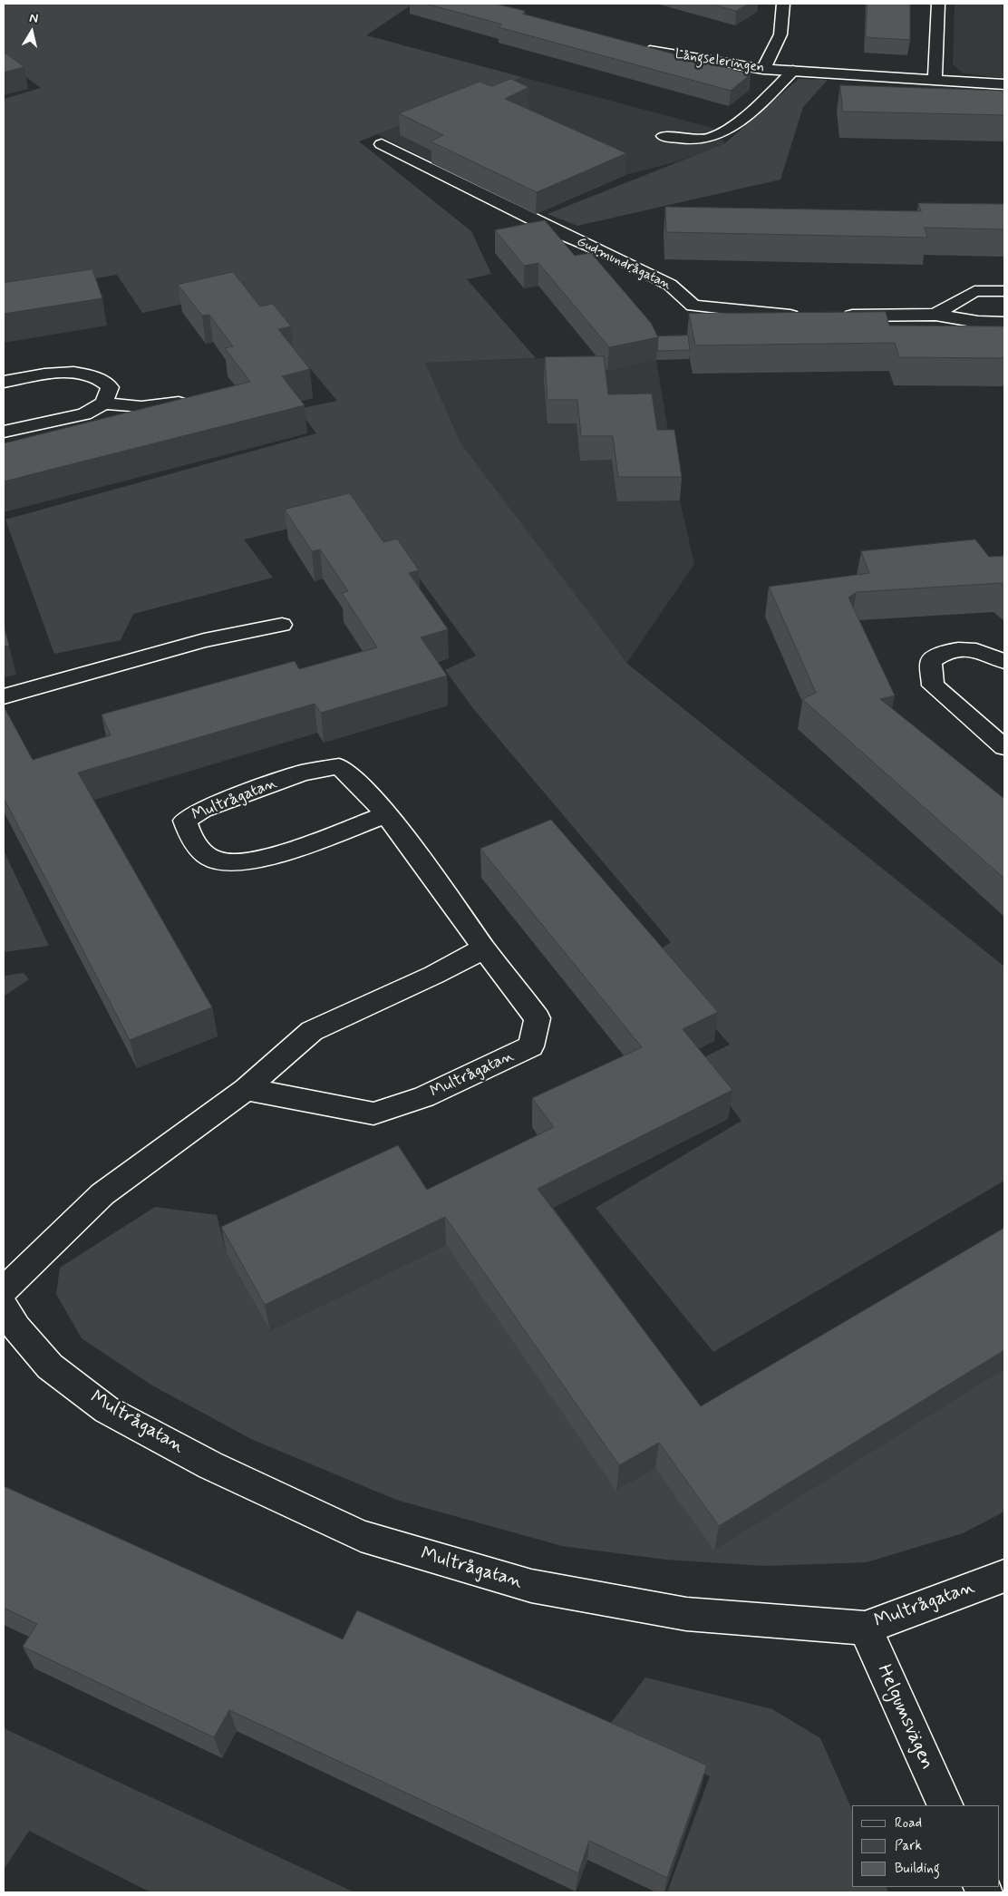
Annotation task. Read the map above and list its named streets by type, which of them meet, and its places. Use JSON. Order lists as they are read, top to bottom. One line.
{"streets":{"street":["Långseleringen","Gudmundrågatan","Multrågatan","Helgumsvägen"]},"crossings":[["Multrågatan","Helgumsvägen"]],"legend":["Road","Park","Building"],"north":"top"}
